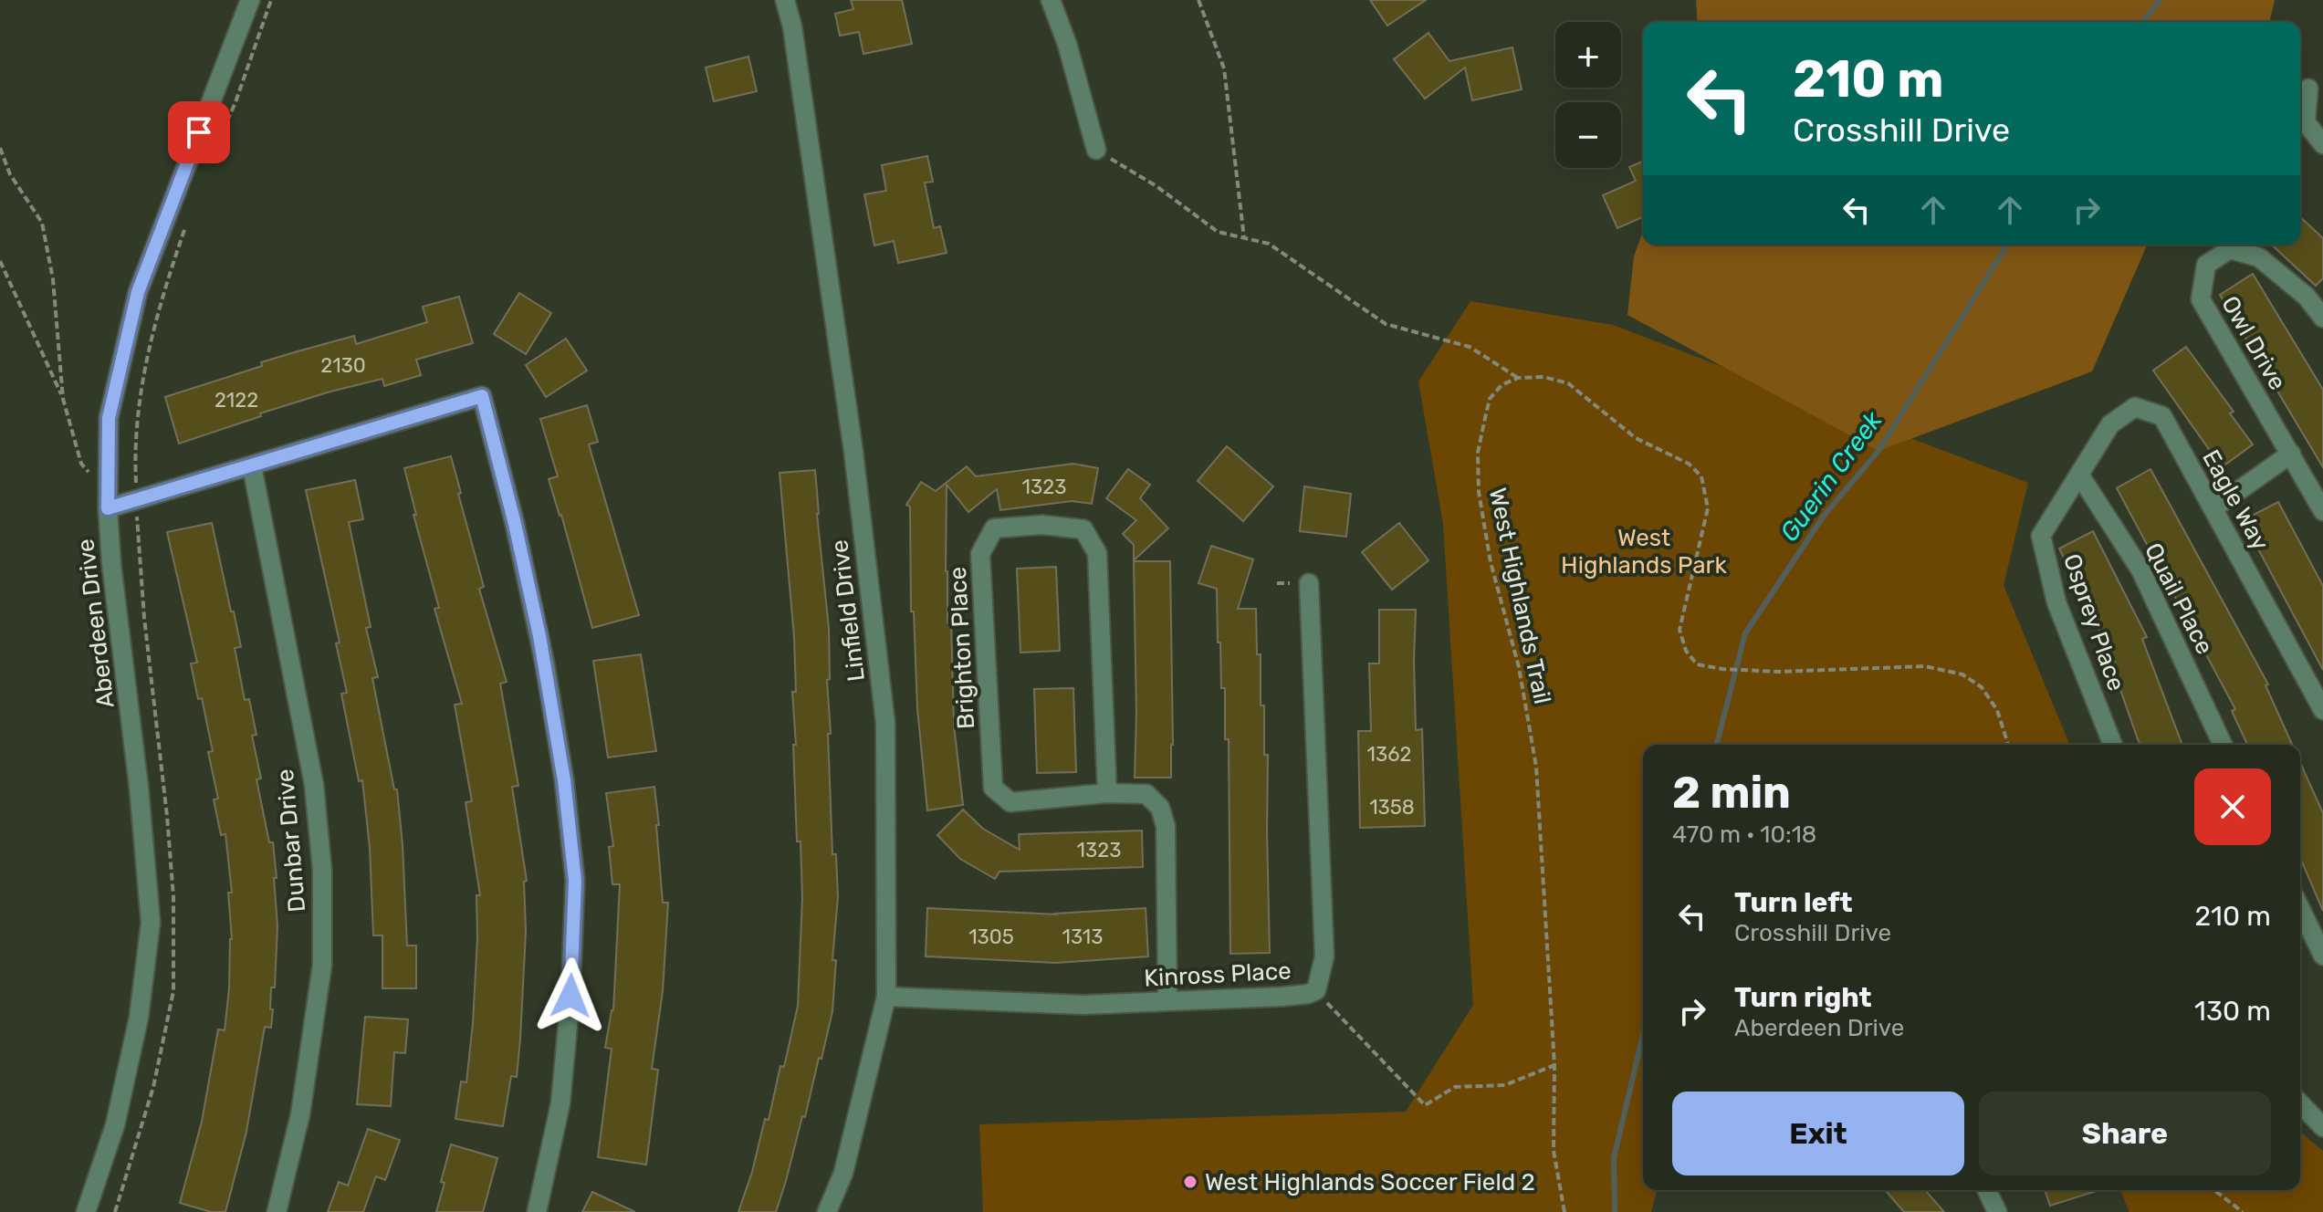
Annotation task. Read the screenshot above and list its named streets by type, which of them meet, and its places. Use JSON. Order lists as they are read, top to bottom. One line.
{"streets":{"street":["Owl Drive","Eagle Way","Quail Place","Linfield Drive","Osprey Place","Aberdeen Drive","Brighton Place","Dunbar Drive","Kinross Place"],"path":["West Highlands Trail"]},"crossings":[["Eagle Way","Quail Place"],["Eagle Way","Osprey Place"],["Quail Place","Osprey Place"],["Linfield Drive","Kinross Place"],["Brighton Place","Kinross Place"]],"water":["Guerin Creek"],"parks":["West Highlands Park"],"places":["West Highlands Soccer Field 2"],"house_numbers":["2130","2122","1323","1362","1358","1323","1305","1313"],"page":{"map_buttons":["+","−"],"turn":["210 m","Crosshill Drive"],"heading":["2 min","470 m · 10:18"],"list":[{"name":"Turn left","note":"Crosshill Drive","value":"210 m"},{"name":"Turn right","note":"Aberdeen Drive","value":"130 m"}],"buttons":["Exit","Share"]}}
